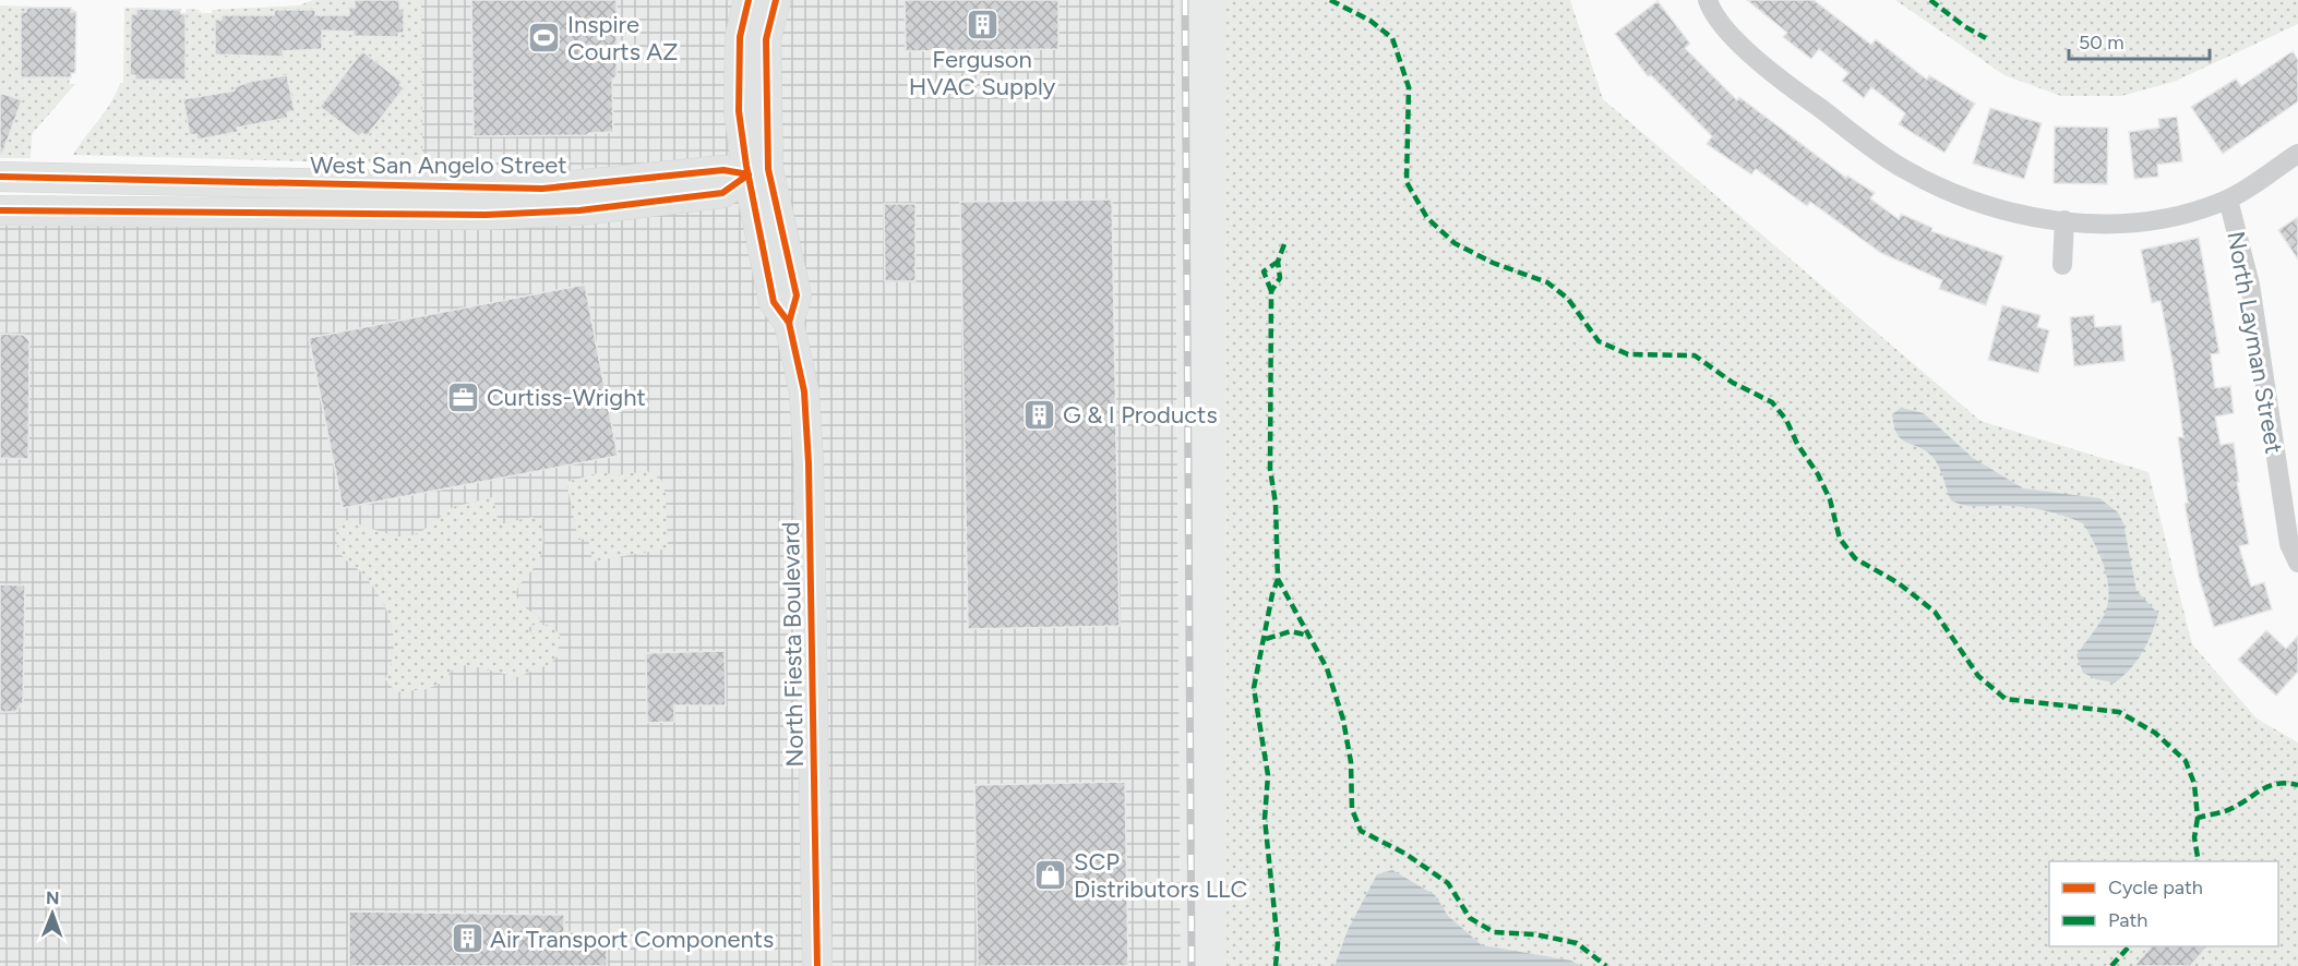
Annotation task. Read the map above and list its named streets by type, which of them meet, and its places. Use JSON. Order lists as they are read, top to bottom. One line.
{"streets":{"street":["West San Angelo Street","North Layman Street","North Fiesta Boulevard"]},"crossings":[["West San Angelo Street","North Fiesta Boulevard"]],"places":{"building":["Ferguson HVAC Supply","G & I Products","Air Transport Components"],"sports":["Inspire Courts AZ"],"office":["Curtiss-Wright"],"shop":["SCP Distributors LLC"]},"legend":["Cycle path","Path"],"scale_bar":"50 m","north":"top"}
